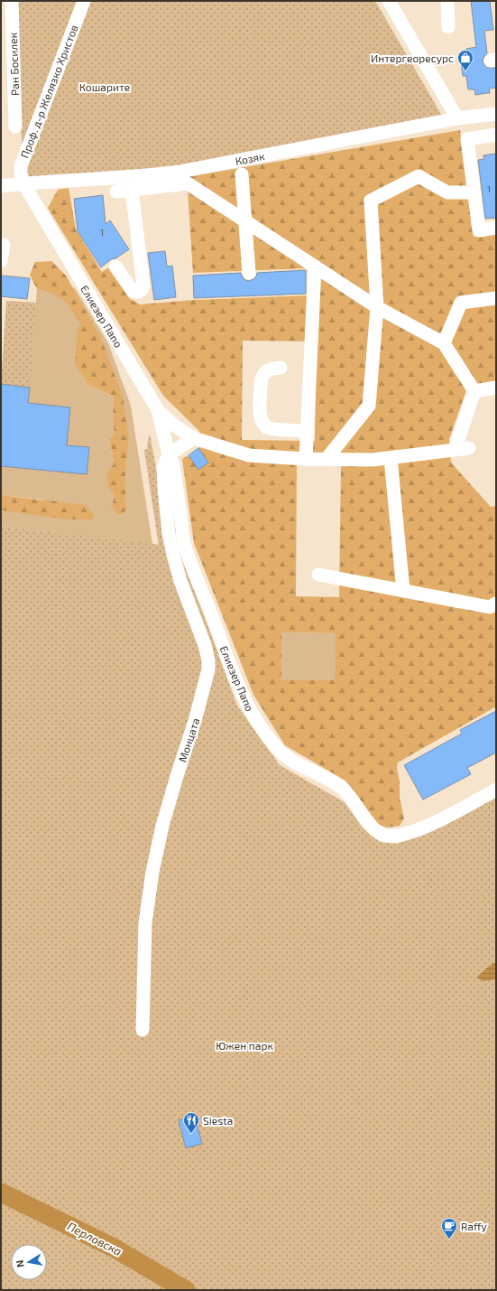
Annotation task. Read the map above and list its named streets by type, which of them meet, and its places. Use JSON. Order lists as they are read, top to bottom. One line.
{"streets":{"street":["Ран Босилек","Проф. д-р Желязко Христов","Козяк","Елиезер Папо","Монцата"]},"crossings":[["Проф. д-р Желязко Христов","Козяк"],["Проф. д-р Желязко Христов","Елиезер Папо"],["Козяк","Елиезер Папо"],["Елиезер Папо","Монцата"]],"water":["Перловска"],"parks":["Кошарите","Южен парк"],"places":{"shop":["Интергеоресурс"],"restaurant":["Siesta"],"cafe":["Raffy"]},"house_numbers":["1","1"],"north":"left"}
